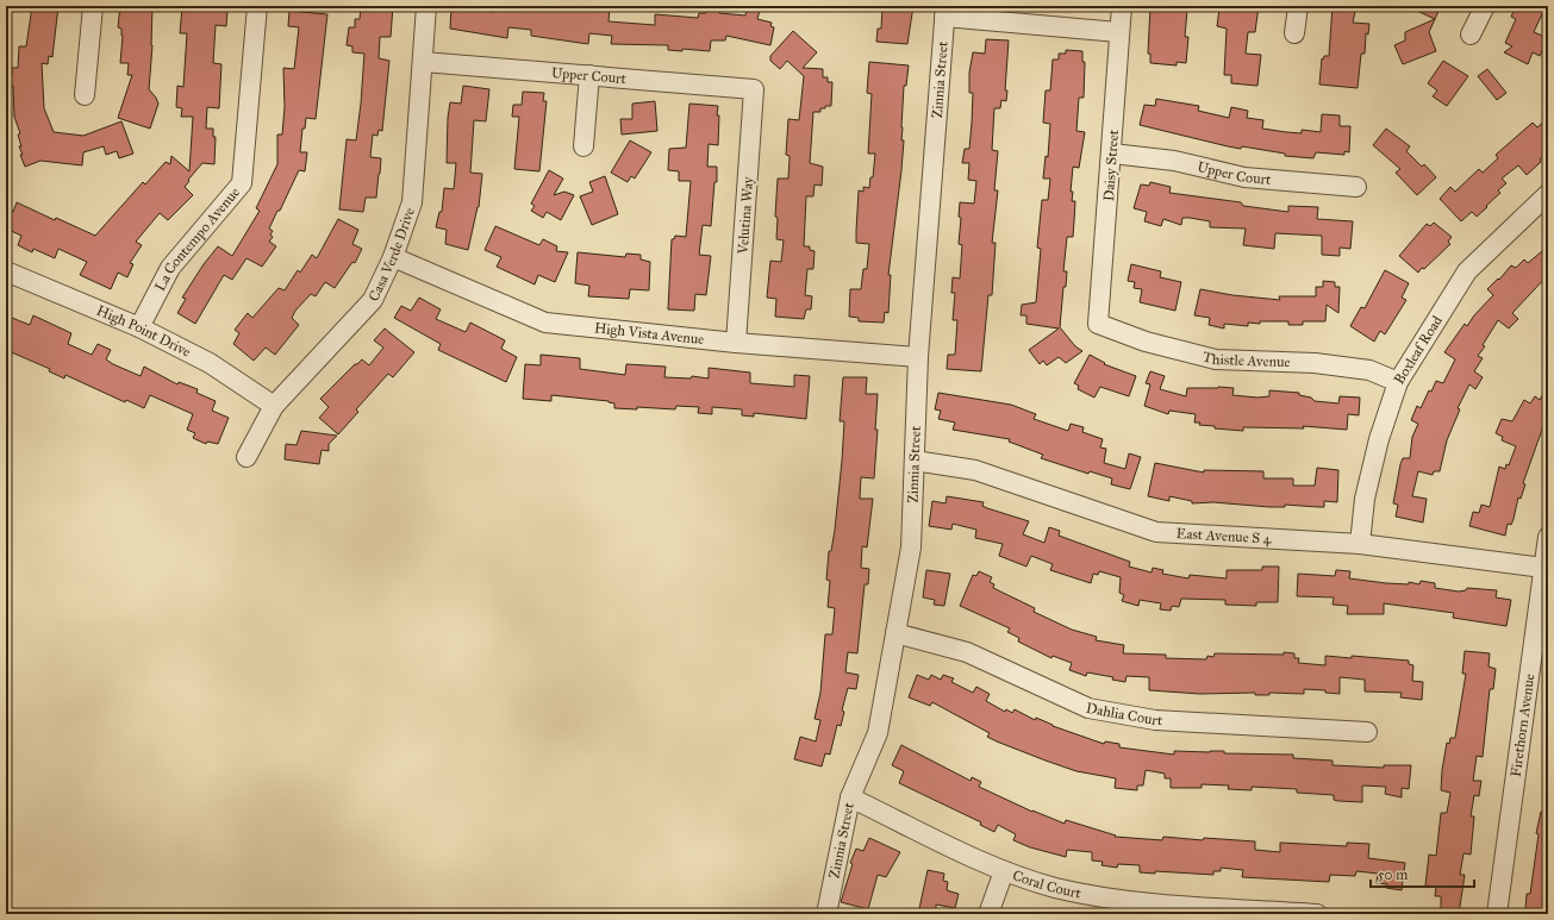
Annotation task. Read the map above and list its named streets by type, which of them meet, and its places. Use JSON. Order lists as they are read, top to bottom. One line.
{"streets":{"street":["Upper Court","Zinnia Street","Daisy Street","Velutina Way","La Contempo Avenue","Casa Verde Drive","High Point Drive","High Vista Avenue","Boxleaf Road","Thistle Avenue","East Avenue S 4","Dahlia Court","Firethorn Avenue","Coral Court"]},"crossings":[["Upper Court","Daisy Street"],["Upper Court","Velutina Way"],["Upper Court","Casa Verde Drive"],["Zinnia Street","High Vista Avenue"],["Zinnia Street","East Avenue S 4"],["Zinnia Street","Dahlia Court"],["Zinnia Street","Coral Court"],["Daisy Street","Thistle Avenue"],["Velutina Way","High Vista Avenue"],["La Contempo Avenue","High Point Drive"],["Casa Verde Drive","High Point Drive"],["Casa Verde Drive","High Vista Avenue"],["Boxleaf Road","Thistle Avenue"],["Boxleaf Road","East Avenue S 4"],["East Avenue S 4","Firethorn Avenue"]],"scale_bar":"50 m"}
